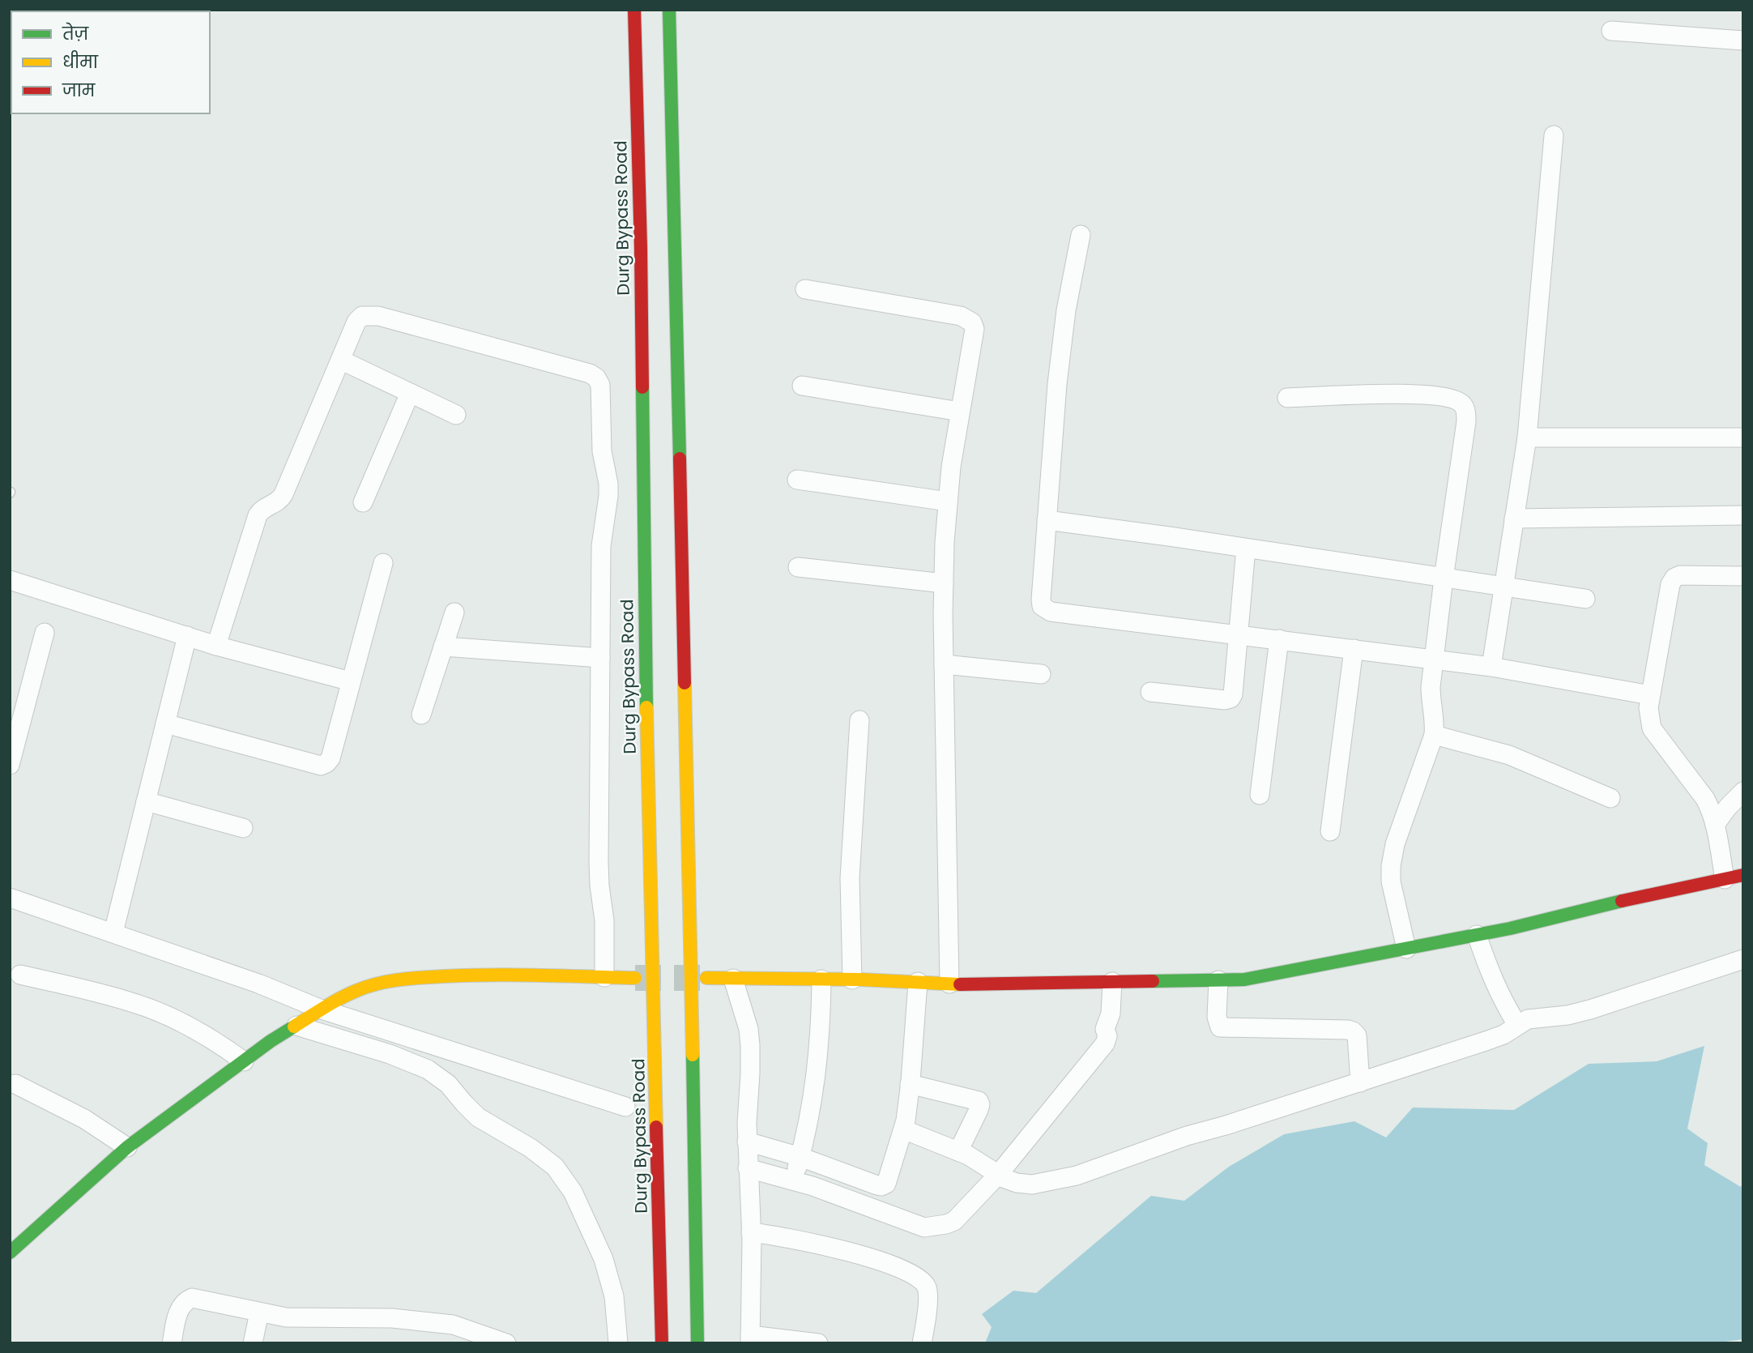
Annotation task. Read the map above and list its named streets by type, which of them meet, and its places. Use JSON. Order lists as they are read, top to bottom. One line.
{"streets":{"main road":["Durg Bypass Road"]},"legend":["तेज़","धीमा","जाम"]}
